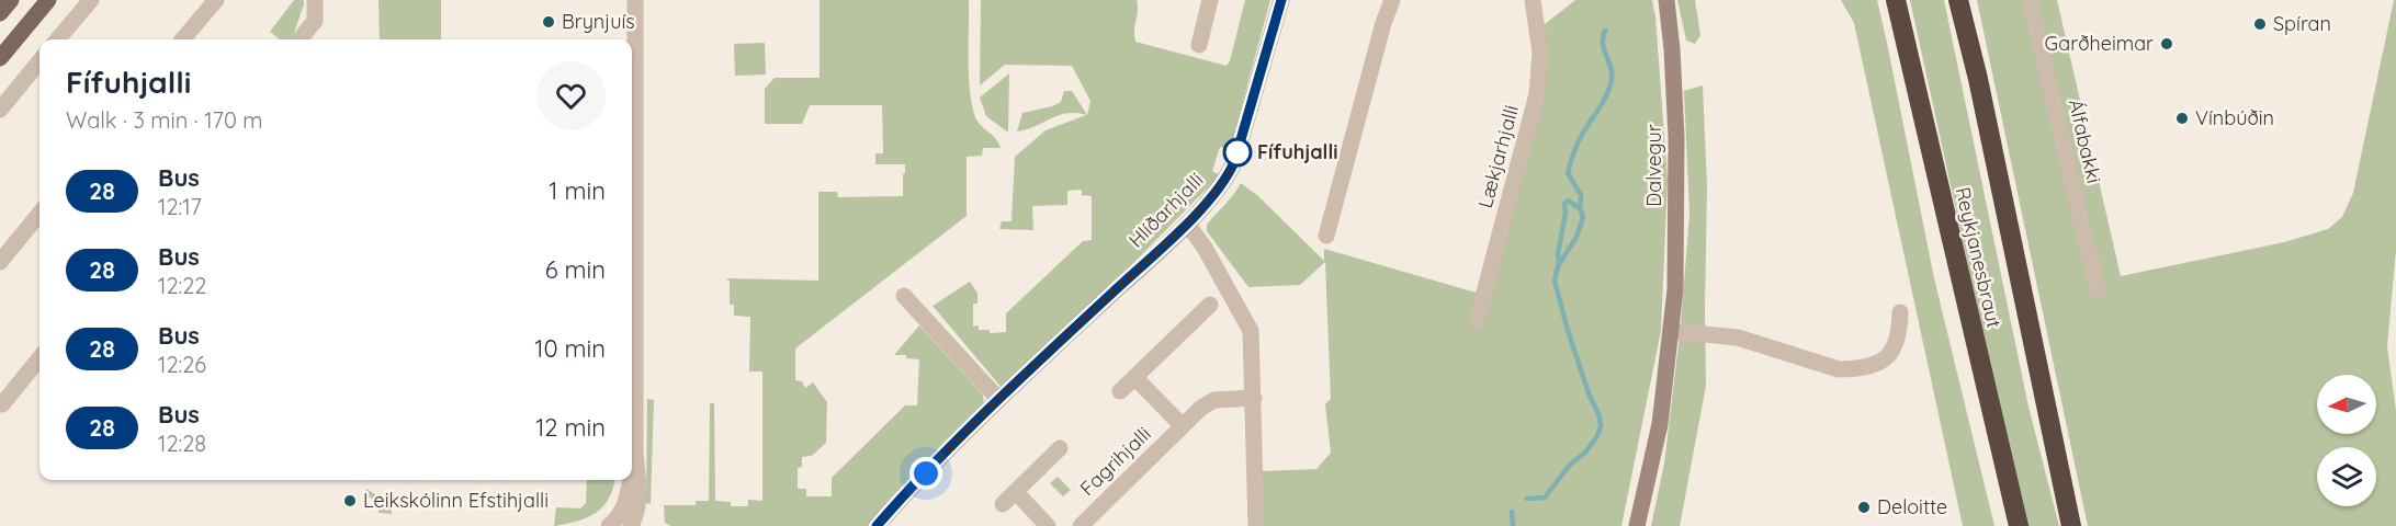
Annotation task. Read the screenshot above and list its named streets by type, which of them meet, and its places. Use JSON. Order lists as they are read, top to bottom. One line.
{"streets":{"highway":["Reykjanesbraut"],"street":["Álfabakki","Lækjarhjalli","Dalvegur","Hlíðarhjalli","Fagrihjalli"]},"places":["Brynjuís","Spíran","Garðheimar","Vínbúðin","Fífuhjalli","Leikskólinn Efstihjalli","Deloitte"],"lines":["bus line 28"],"north":"left","page":{"heading":["Fífuhjalli","Walk · 3 min · 170 m"],"list":[{"mark":"28","name":"Bus","note":"12:17","value":"1 min"},{"mark":"28","name":"Bus","note":"12:22","value":"6 min"},{"mark":"28","name":"Bus","note":"12:26","value":"10 min"},{"mark":"28","name":"Bus","note":"12:28","value":"12 min"}]}}
